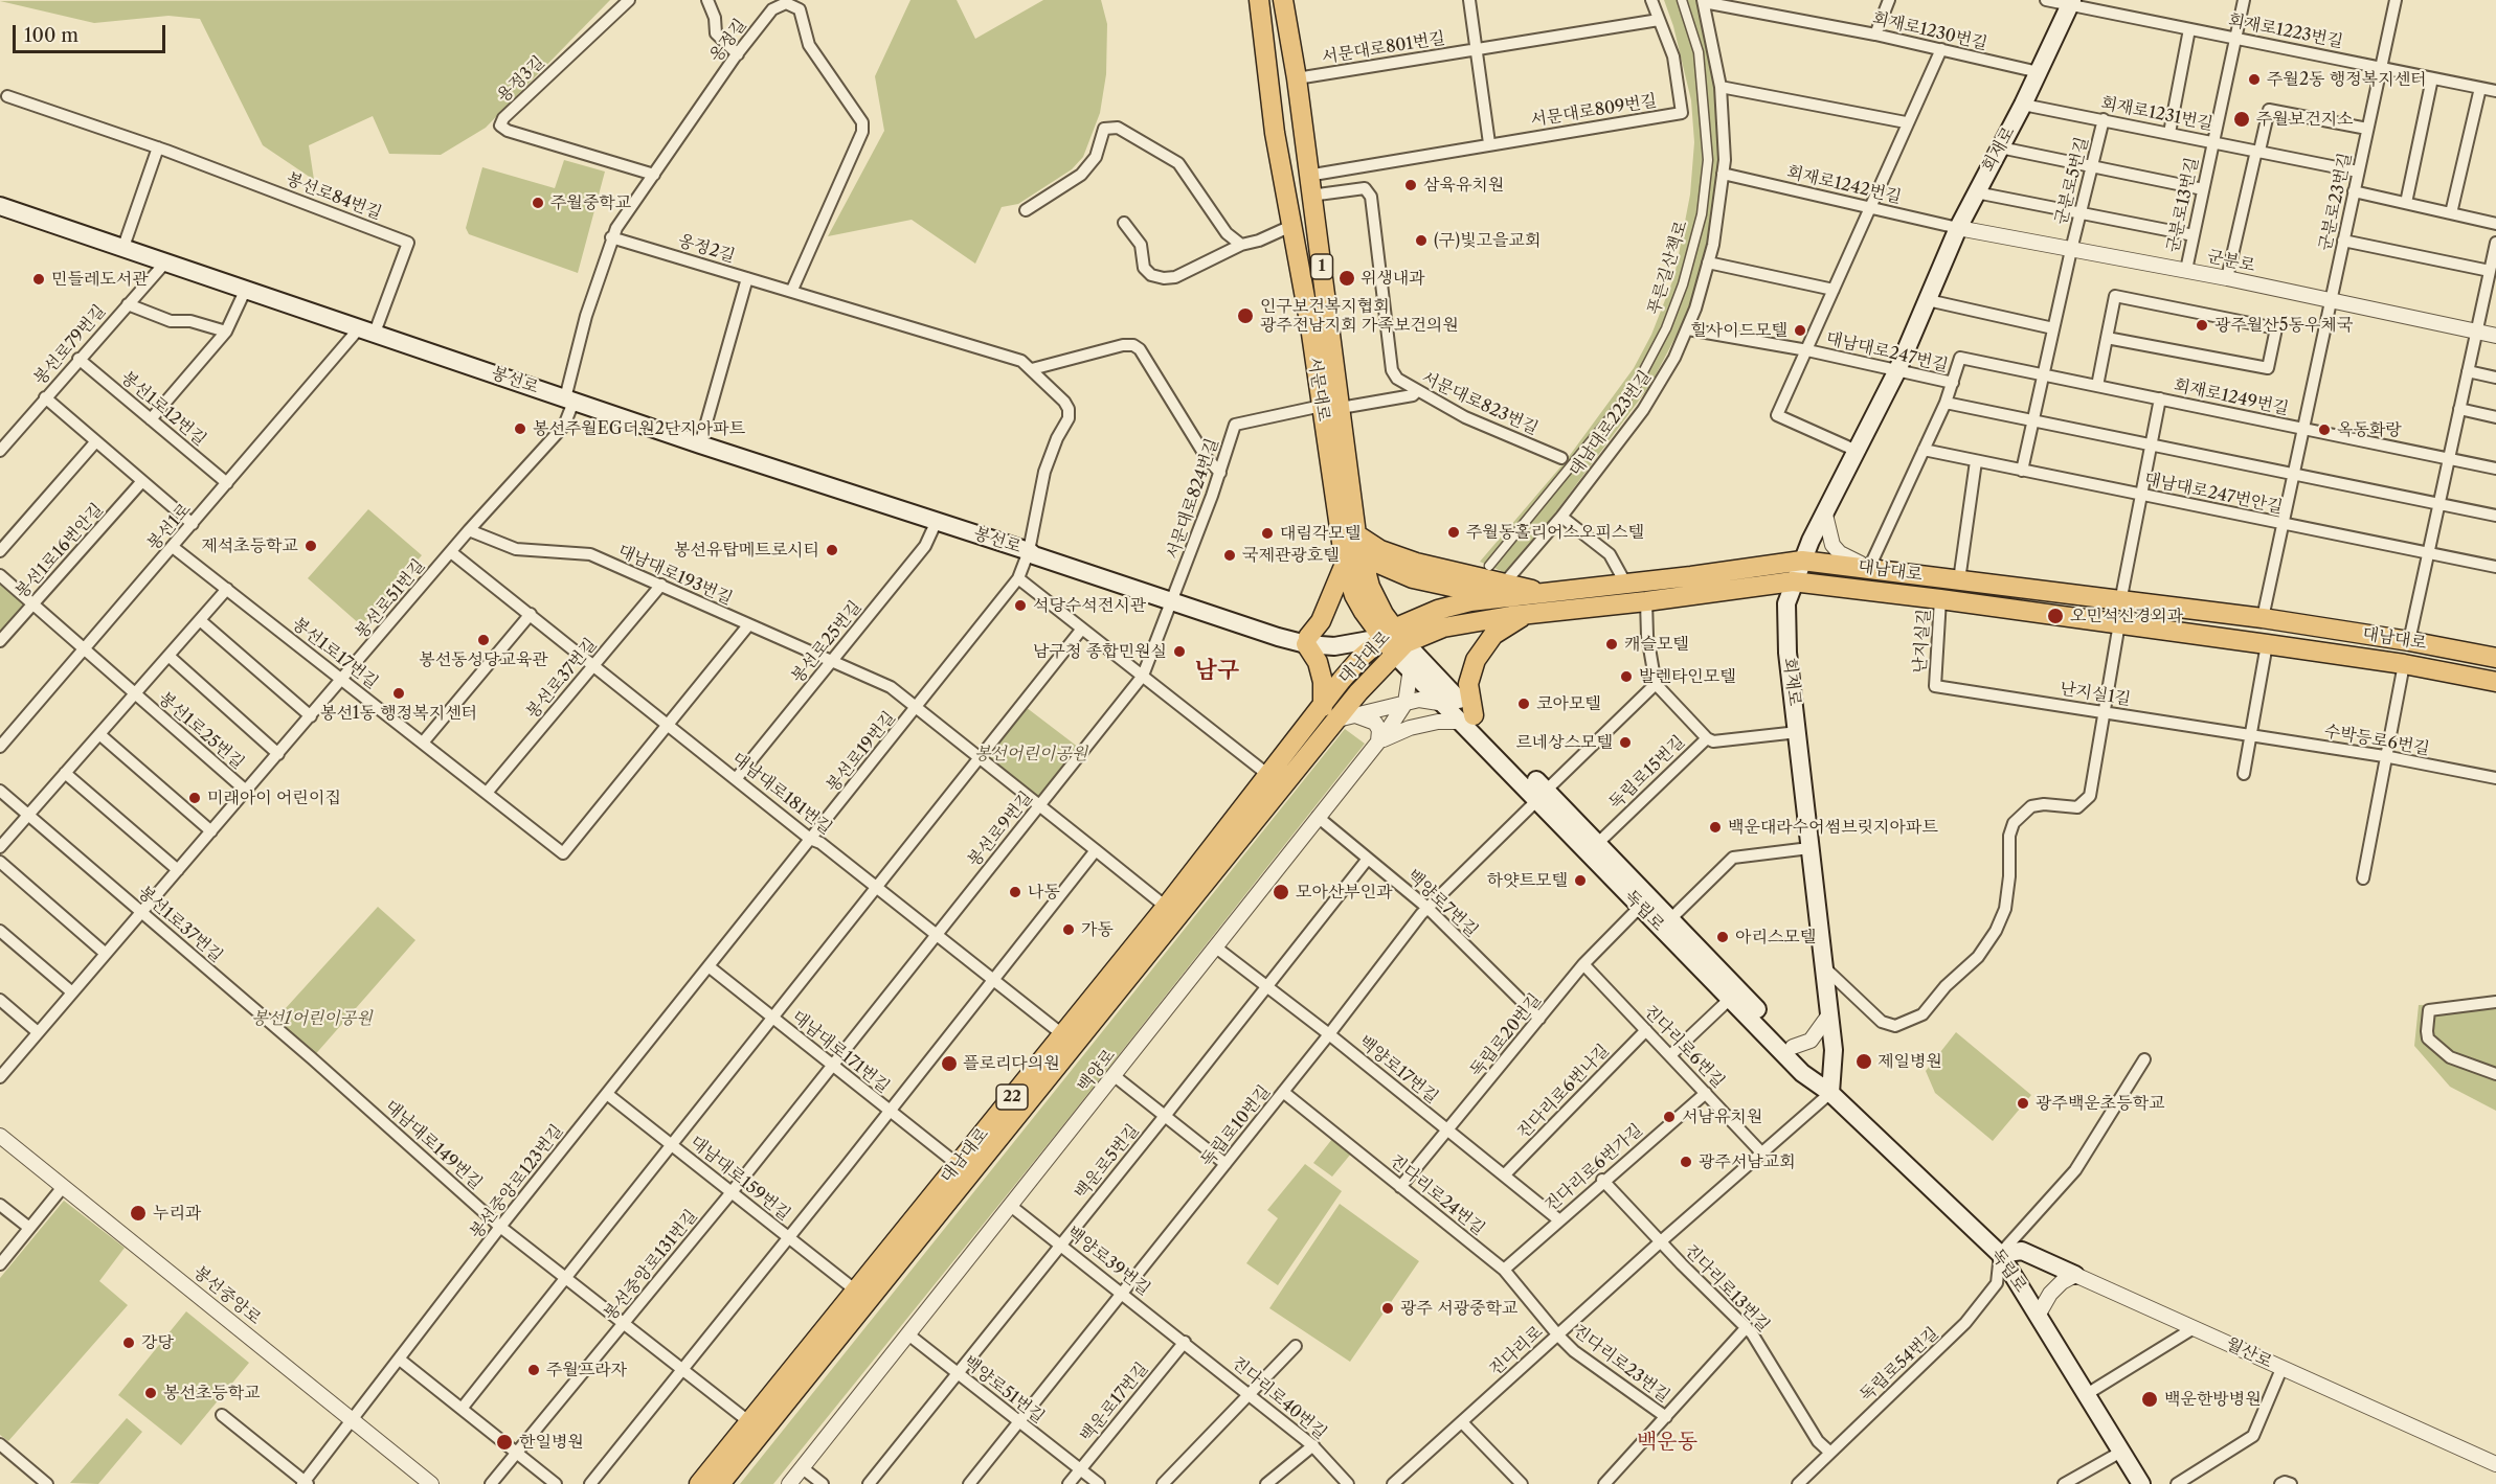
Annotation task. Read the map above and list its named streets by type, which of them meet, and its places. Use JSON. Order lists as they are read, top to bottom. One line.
{"streets":{"main road":["회재로","1","봉선로","서문대로","대남대로","독립로","22","월산로"],"street":["회재로1230번길","회재로1223번길","옹정길","서문대로801번길","용정3길","서문대로809번길","회재로1231번길","군분로5번길","회재로1242번길","봉선로84번길","군분로23번길","군분로13번길","옹정2길","군분로","푸른길산책로","봉선로79번길","대남대로247번길","회재로1249번길","서문대로823번길","봉선1로12번길","대남대로223번길","대남대로247번안길","서문대로824번길","봉선1로","봉선1로16번안길","대남대로193번길","봉선로51번길","난지실길","봉선로25번길","봉선1로17번길","봉선로37번길","난지실1길","봉선1로25번길","수박등로6번길","봉선로19번길","독립로15번길","대남대로181번길","봉선로9번길","백양로7번길","봉선1로37번길","독립로20번길","진다리로6번길","대남대로171번길","백양로17번길","백양로","진다리로6번나길","독립로10번길","대남대로149번길","백운로5번길","진다리로6번가길","대남대로159번길","봉선중앙로123번길","진다리로24번길","백양로39번길","봉선중앙로131번길","진다리로13번길","봉선중앙로","진다리로","진다리로23번길","독립로54번길","백양로51번길","진다리로40번길","백운로17번길"]},"crossings":[["회재로1230번길","회재로"],["회재로1230번길","대남대로223번길"],["회재로1223번길","회재로"],["회재로1223번길","군분로23번길"],["회재로1223번길","군분로13번길"],["옹정길","용정3길"],["옹정길","옹정2길"],["옹정길","봉선로"],["옹정길","봉선로51번길"],["서문대로801번길","서문대로809번길"],["서문대로801번길","서문대로"],["서문대로809번길","서문대로"],["회재로1231번길","회재로"],["회재로1231번길","군분로5번길"],["회재로1231번길","군분로23번길"],["회재로1231번길","군분로13번길"],["회재로","회재로1242번길"],["회재로","군분로"],["회재로","대남대로247번길"],["회재로","대남대로"],["회재로","독립로15번길"],["회재로","독립로"],["회재로","진다리로"],["군분로5번길","군분로"],["군분로5번길","회재로1249번길"],["군분로5번길","대남대로247번안길"],["회재로1242번길","군분로"],["회재로1242번길","대남대로223번길"],["봉선로84번길","봉선로"],["봉선로84번길","봉선1로"],["군분로23번길","군분로"],["군분로23번길","회재로1249번길"],["군분로23번길","대남대로247번안길"],["군분로23번길","대남대로"],["군분로13번길","군분로"],["옹정2길","봉선로19번길"],["봉선로79번길","봉선로"],["봉선로79번길","봉선1로12번길"],["대남대로247번길","회재로1249번길"],["대남대로247번길","대남대로223번길"],["대남대로247번길","대남대로247번안길"],["대남대로247번길","대남대로"],["봉선로","서문대로"],["봉선로","서문대로824번길"],["봉선로","봉선1로"],["봉선로","대남대로"],["봉선로","봉선로51번길"],["봉선로","봉선로25번길"],["봉선로","봉선로19번길"],["봉선로","봉선로9번길"],["봉선로","독립로"],["서문대로","서문대로823번길"],["서문대로","서문대로824번길"],["서문대로","대남대로"],["서문대로","독립로"],["봉선1로12번길","봉선1로"],["대남대로223번길","대남대로"],["서문대로824번길","봉선로9번길"],["봉선1로","봉선1로17번길"],["봉선1로","봉선1로25번길"],["봉선1로16번안길","봉선1로25번길"],["대남대로","대남대로193번길"],["대남대로","난지실길"],["대남대로","수박등로6번길"],["대남대로","대남대로181번길"],["대남대로","독립로"],["대남대로","대남대로171번길"],["대남대로","대남대로149번길"],["대남대로","대남대로159번길"],["대남대로193번길","봉선로51번길"],["대남대로193번길","봉선로25번길"],["대남대로193번길","봉선로37번길"],["대남대로193번길","봉선로19번길"],["대남대로193번길","봉선로9번길"],["봉선로51번길","봉선1로17번길"],["봉선로51번길","봉선1로25번길"],["봉선로51번길","대남대로181번길"],["봉선로51번길","봉선1로37번길"],["난지실길","난지실1길"],["봉선로25번길","대남대로181번길"],["봉선1로17번길","봉선로37번길"],["봉선1로17번길","대남대로181번길"],["봉선로37번길","대남대로181번길"],["난지실1길","수박등로6번길"],["봉선로19번길","대남대로181번길"],["봉선로19번길","대남대로171번길"],["봉선로19번길","봉선중앙로123번길"],["독립로15번길","독립로"],["대남대로181번길","봉선로9번길"],["대남대로181번길","대남대로171번길"],["봉선로9번길","대남대로171번길"],["봉선로9번길","봉선중앙로131번길"],["백양로7번길","독립로20번길"],["백양로7번길","백양로"],["백양로7번길","독립로10번길"],["백양로7번길","백운로5번길"],["독립로","독립로20번길"],["독립로","백양로"],["독립로","독립로10번길"],["독립로","진다리로"],["독립로","월산로"],["독립로","독립로54번길"],["봉선1로37번길","대남대로149번길"],["독립로20번길","진다리로6번길"],["독립로20번길","백양로17번길"],["독립로20번길","진다리로24번길"],["진다리로6번길","진다리로6번나길"],["진다리로6번길","진다리로6번가길"],["진다리로6번길","진다리로"],["대남대로171번길","대남대로159번길"],["대남대로171번길","봉선중앙로123번길"],["대남대로171번길","봉선중앙로131번길"],["백양로17번길","백양로"],["백양로17번길","진다리로6번나길"],["백양로17번길","독립로10번길"],["백양로17번길","백운로5번길"],["백양로17번길","진다리로6번가길"],["백양로","백양로39번길"],["백양로","백양로51번길"],["독립로10번길","진다리로24번길"],["독립로10번길","백양로39번길"],["독립로10번길","백양로51번길"],["대남대로149번길","대남대로159번길"],["대남대로149번길","봉선중앙로123번길"],["대남대로149번길","봉선중앙로131번길"],["백운로5번길","백양로39번길"],["백운로5번길","백양로51번길"],["진다리로6번가길","진다리로24번길"],["대남대로159번길","봉선중앙로123번길"],["대남대로159번길","봉선중앙로131번길"],["봉선중앙로123번길","봉선중앙로"],["진다리로24번길","진다리로"],["진다리로24번길","진다리로23번길"],["백양로39번길","진다리로40번길"],["백양로39번길","백운로17번길"],["진다리로13번길","진다리로"],["진다리로13번길","독립로54번길"],["진다리로","진다리로23번길"],["월산로","독립로54번길"],["백양로51번길","백운로17번길"],["진다리로40번길","백운로17번길"]],"districts":["남구","백운동"],"parks":["봉선어린이공원","봉선1어린이공원"],"places":["주월2동 행정복지센터","주월보건지소","삼육유치원","주월중학교","(구)빛고을교회","위생내과","민들레도서관","인구보건복지협회 광주전남지회 가족보건의원","광주월산5동우체국","힐사이드모텔","봉선주월EG더원2단지아파트","옥동화랑","주월동홀리어스오피스텔","대림각모텔","제석초등학교","봉선유탑메트로시티","국제관광호텔","석당수석전시관","오민석신경외과","봉선동성당교육관","캐슬모텔","남구청 종합민원실","발렌타인모텔","봉선1동 행정복지센터","코아모텔","르네상스모텔","미래아이 어린이집","백운대라수어썸브릿지아파트","하얏트모텔","나동","모아산부인과","가동","아리스모텔","제일병원","플로리다의원","광주백운초등학교","서남유치원","광주서남교회","누리과","광주 서광중학교","강당","주월프라자","봉선초등학교","백운한방병원","한일병원"],"scale_bar":"100 m"}
